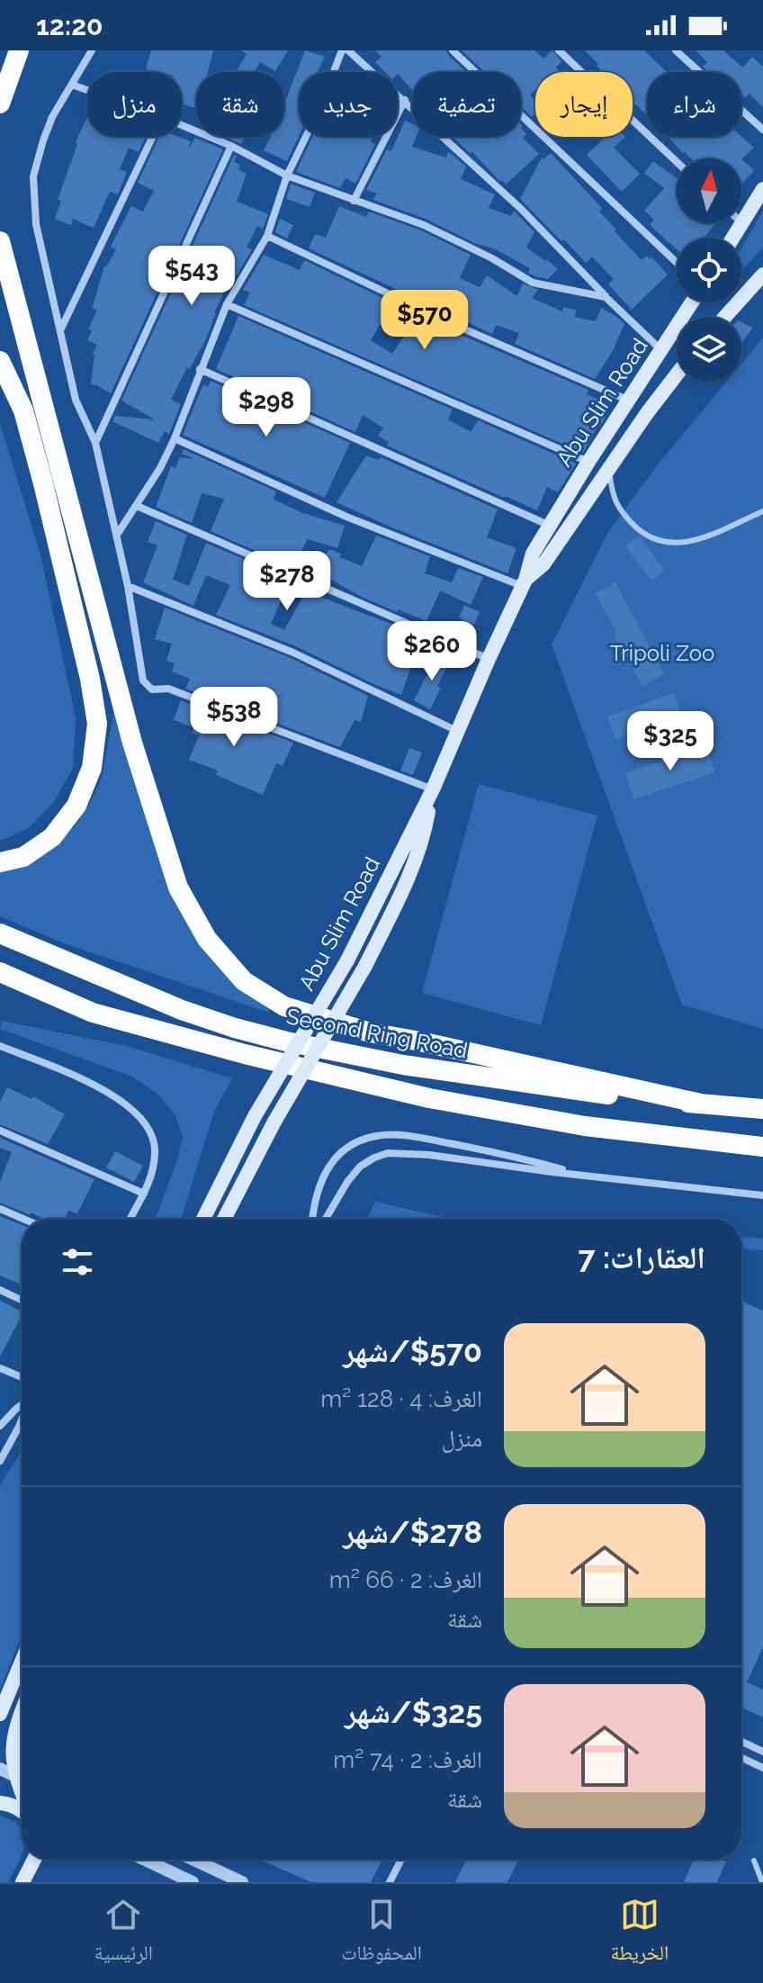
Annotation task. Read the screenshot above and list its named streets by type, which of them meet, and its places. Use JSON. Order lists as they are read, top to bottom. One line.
{"streets":{"highway":["Second Ring Road"],"main road":["Abu Slim Road"]},"parks":["Tripoli Zoo"],"north":"top","page":{"status":"12:20","chip":["شراء","إيجار","تصفية","جديد","شقة","منزل"],"price":["$543","$570","$298","$278","$260","$538","$325"],"heading":"العقارات: 7","list":[{"name":"$570/شهر","note":"الغرف: 4 · 128 m² · منزل"},{"name":"$278/شهر","note":"الغرف: 2 · 66 m² · شقة"},{"name":"$325/شهر","note":"الغرف: 2 · 74 m² · شقة"}],"tabs":["الخريطة","المحفوظات","الرئيسية"]}}
